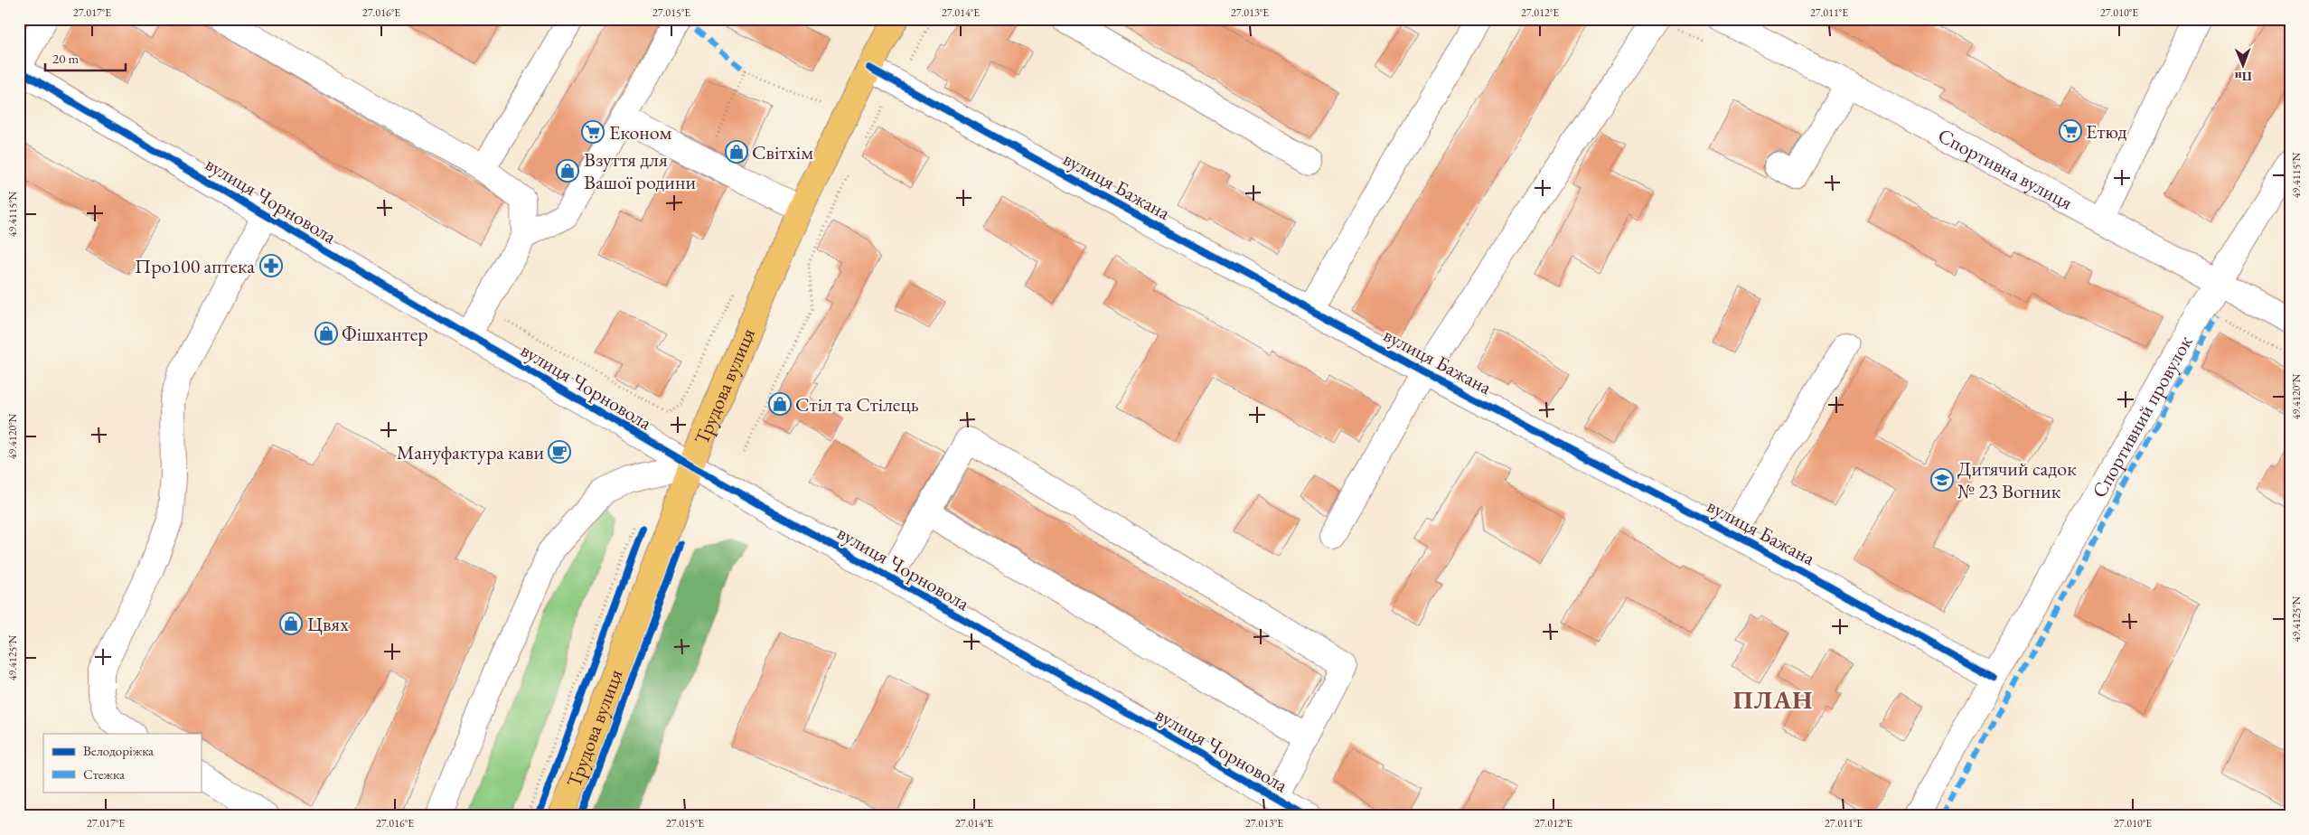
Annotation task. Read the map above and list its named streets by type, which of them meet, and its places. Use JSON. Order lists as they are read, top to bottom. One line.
{"streets":{"main road":["Трудова вулиця"],"street":["Спортивна вулиця","вулиця Бажана","вулиця Чорновола","Спортивний провулок"]},"crossings":[["Спортивна вулиця","Спортивний провулок"],["вулиця Бажана","Трудова вулиця"],["вулиця Бажана","Спортивний провулок"],["вулиця Чорновола","Трудова вулиця"]],"districts":["ПЛАН"],"places":{"supermarket":["Етюд","Економ"],"shop":["Світхім","Взуття для Вашої родини","Фішхантер","Стіл та Стілець","Цвях"],"pharmacy":["Про100 аптека"],"cafe":["Мануфактура кави"],"school or university":["Дитячий садок № 23 Вогник"]},"legend":["Велодоріжка","Стежка"],"scale_bar":"20 m","north":"bottom","coordinates":["27.017°E","27.016°E","27.015°E","27.014°E","27.013°E","27.012°E","27.011°E","27.010°E","49.4115°N","49.4120°N","49.4125°N"]}
